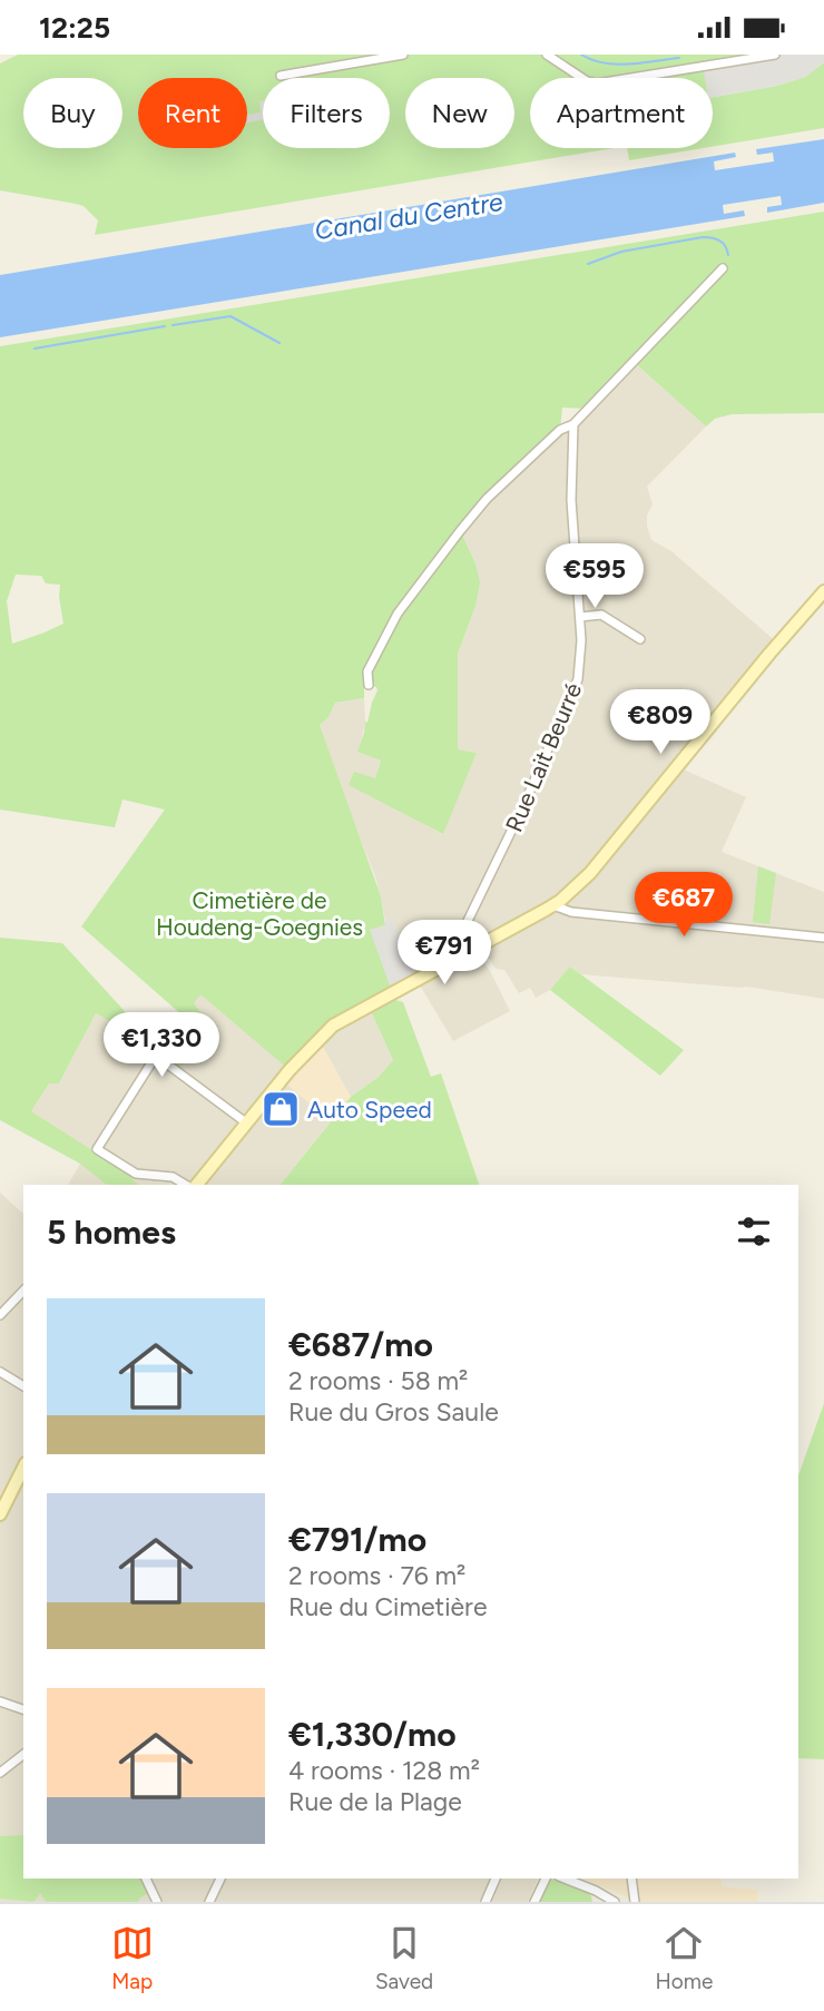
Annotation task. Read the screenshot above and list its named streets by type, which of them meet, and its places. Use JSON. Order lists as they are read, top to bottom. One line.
{"streets":{"street":["Rue Lait Beurré"]},"water":["Canal du Centre"],"parks":["Cimetière de Houdeng-Goegnies"],"places":{"shop":["Auto Speed"]},"page":{"status":"12:25","chip":["Buy","Rent","Filters","New","Apartment"],"price":["€595","€809","€687","€791","€1,330"],"heading":"5 homes","list":[{"name":"€687/mo","note":"2 rooms · 58 m² · Rue du Gros Saule"},{"name":"€791/mo","note":"2 rooms · 76 m² · Rue du Cimetière"},{"name":"€1,330/mo","note":"4 rooms · 128 m² · Rue de la Plage"}],"tabs":["Map","Saved","Home"]}}
